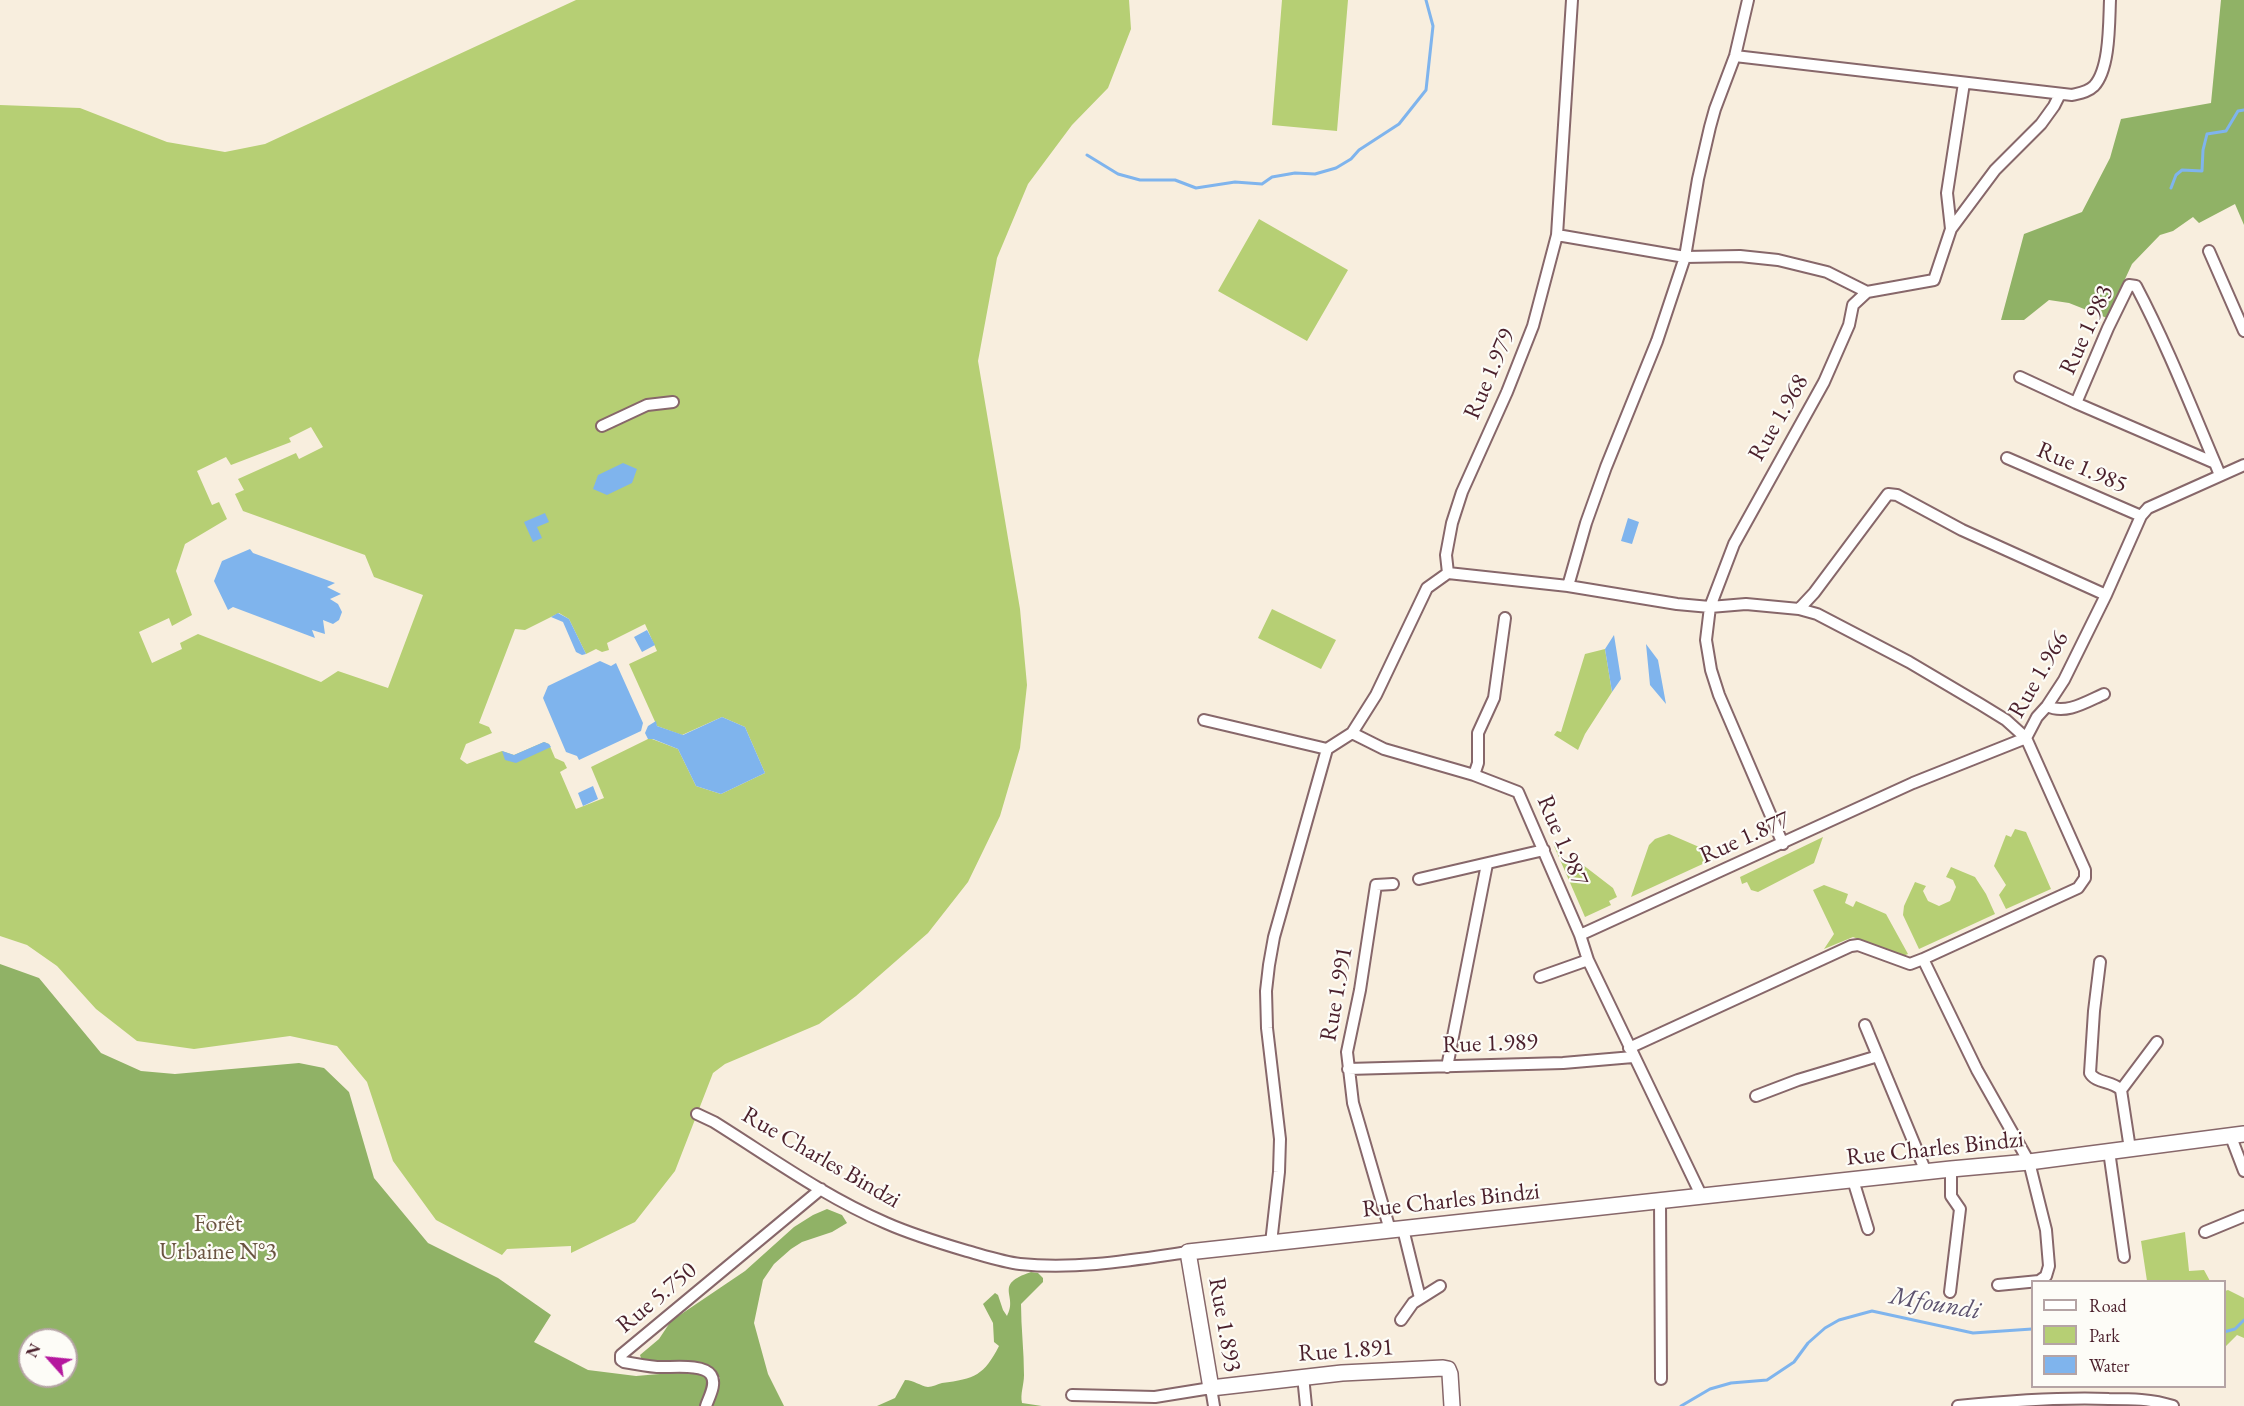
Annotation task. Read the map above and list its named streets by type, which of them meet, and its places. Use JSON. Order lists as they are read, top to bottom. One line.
{"streets":{"street":["Rue 1.983","Rue 1.979","Rue 1.968","Rue 1.985","Rue 1.966","Rue 1.877","Rue 1.987","Rue 1.991","Rue 1.989","Rue Charles Bindzi","Rue 5.750","Rue 1.893","Rue 1.891"]},"crossings":[["Rue 1.979","Rue 1.966"],["Rue 1.968","Rue 1.966"],["Rue 1.968","Rue 1.877"],["Rue 1.985","Rue 1.966"],["Rue 1.966","Rue 1.877"],["Rue 1.877","Rue 1.987"],["Rue 1.991","Rue 1.989"],["Rue 1.991","Rue Charles Bindzi"],["Rue Charles Bindzi","Rue 5.750"],["Rue Charles Bindzi","Rue 1.893"],["Rue 1.893","Rue 1.891"]],"water":["Mfoundi"],"parks":["Forêt Urbaine N°3"],"legend":["Road","Park","Water"],"north":"top left"}
